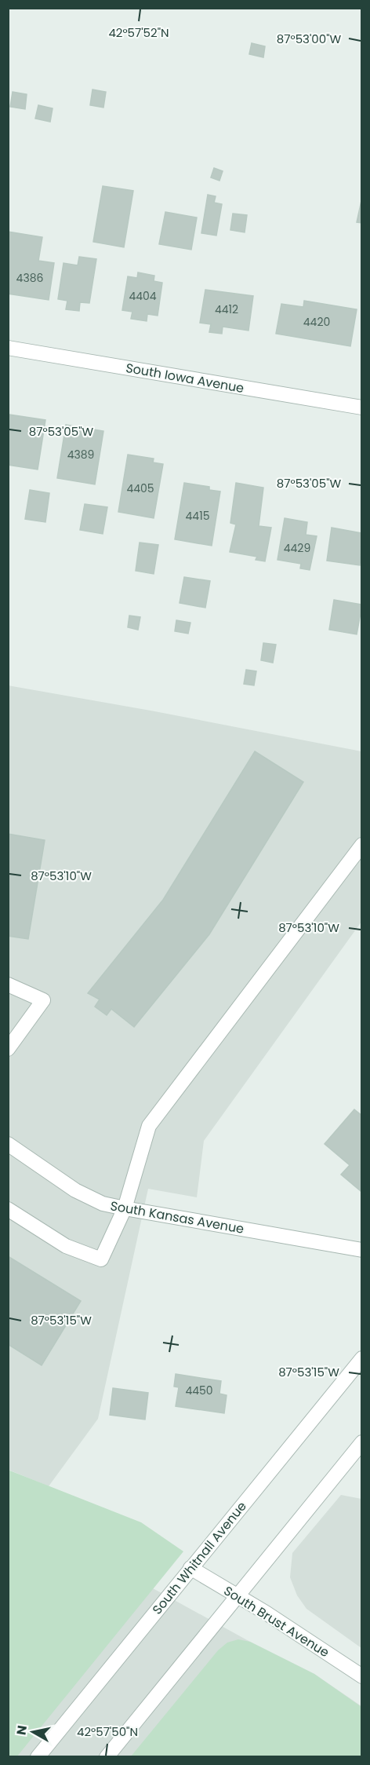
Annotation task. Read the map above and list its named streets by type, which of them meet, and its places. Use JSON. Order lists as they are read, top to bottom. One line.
{"streets":{"street":["South Iowa Avenue","South Kansas Avenue","South Whitnall Avenue","South Brust Avenue"]},"crossings":[["South Whitnall Avenue","South Brust Avenue"]],"house_numbers":["4386","4404","4412","4420","4389","4405","4415","4429","4450"],"north":"left","coordinates":["42°57'52\"N","87°53'00\"W","87°53'05\"W","87°53'10\"W","87°53'15\"W","42°57'50\"N"]}
